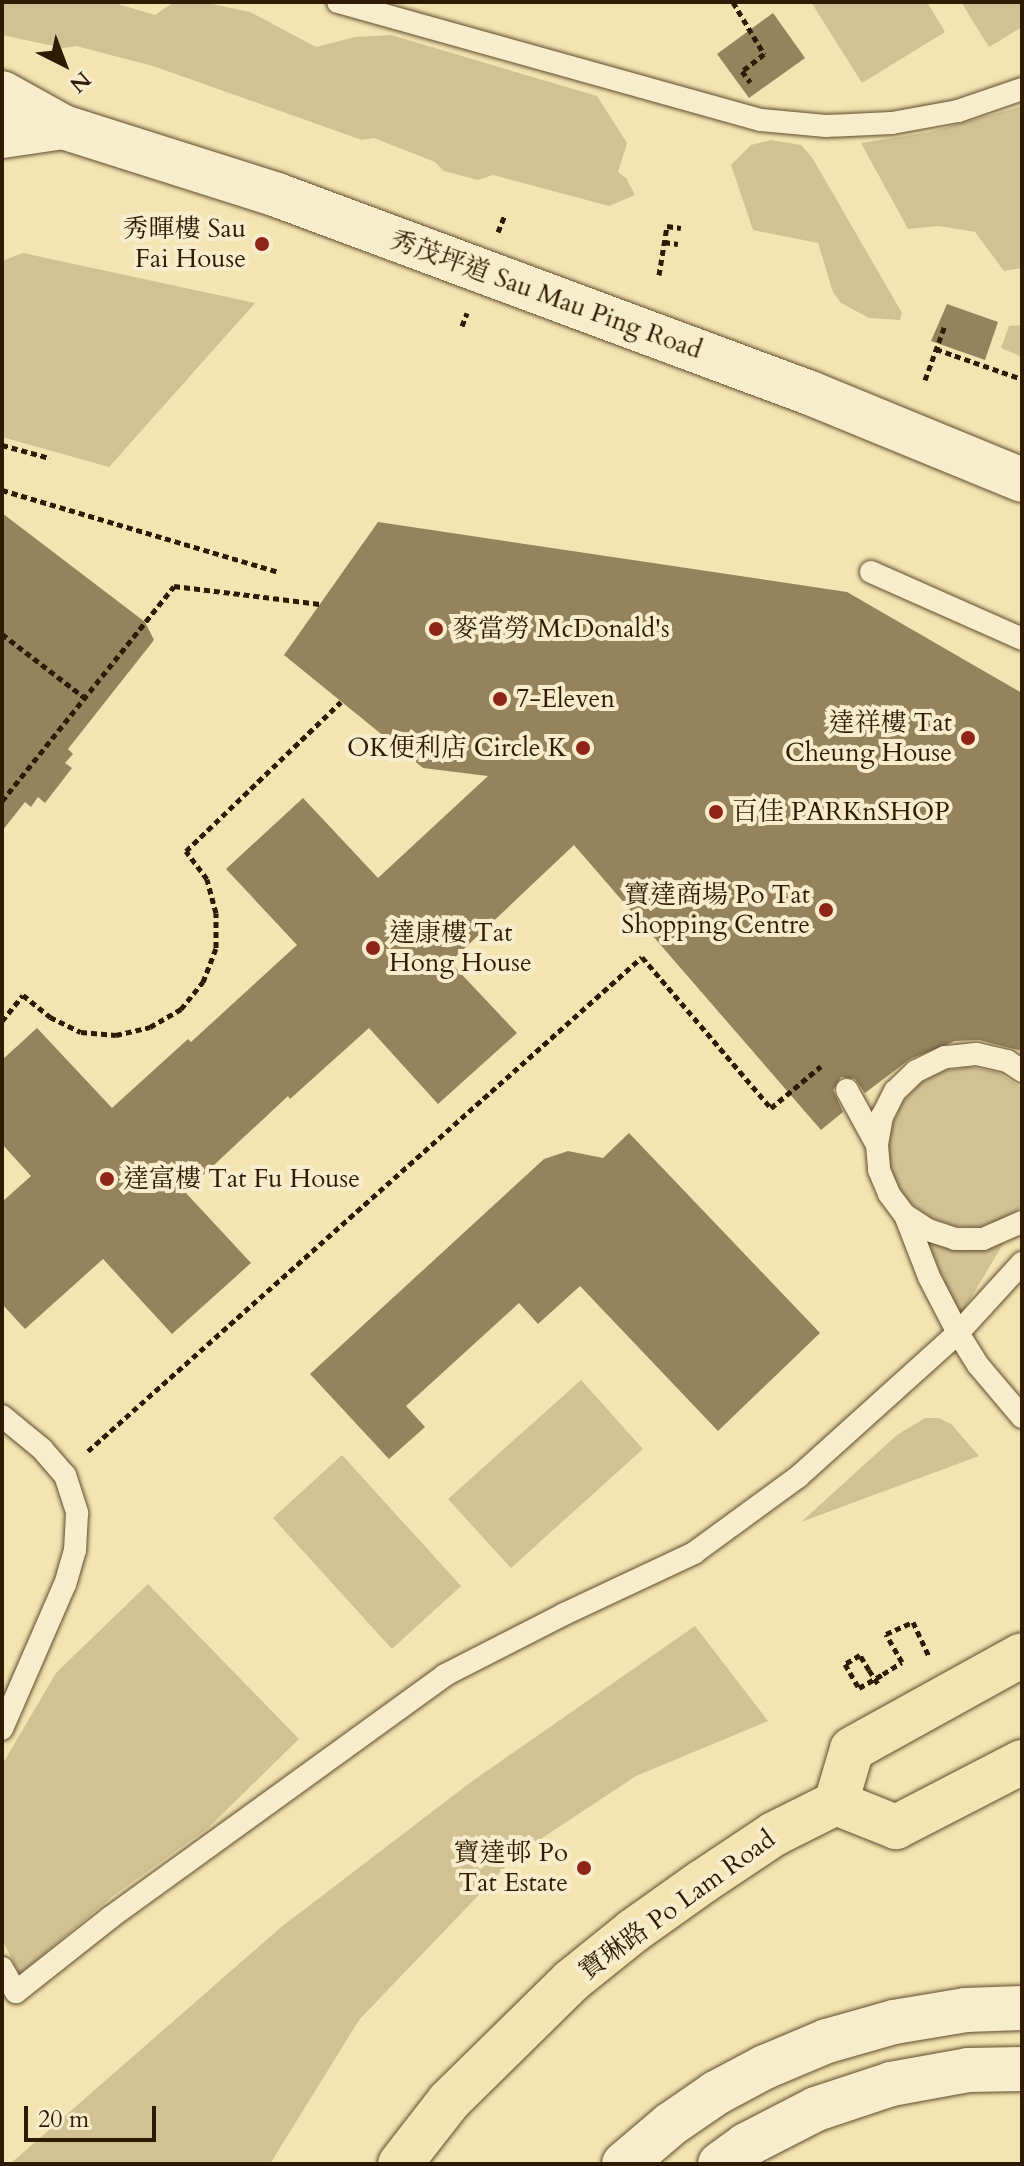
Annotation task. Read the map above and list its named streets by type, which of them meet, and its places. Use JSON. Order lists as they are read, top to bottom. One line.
{"streets":{"main road":["秀茂坪道 Sau Mau Ping Road","寶琳路 Po Lam Road"]},"places":["秀暉樓 Sau Fai House","麥當勞 McDonald's","7-Eleven","達祥樓 Tat Cheung House","OK便利店 Circle K","百佳 PARKnSHOP","寶達商場 Po Tat Shopping Centre","達康樓 Tat Hong House","達富樓 Tat Fu House","寶達邨 Po Tat Estate"],"scale_bar":"20 m","north":"bottom right"}
